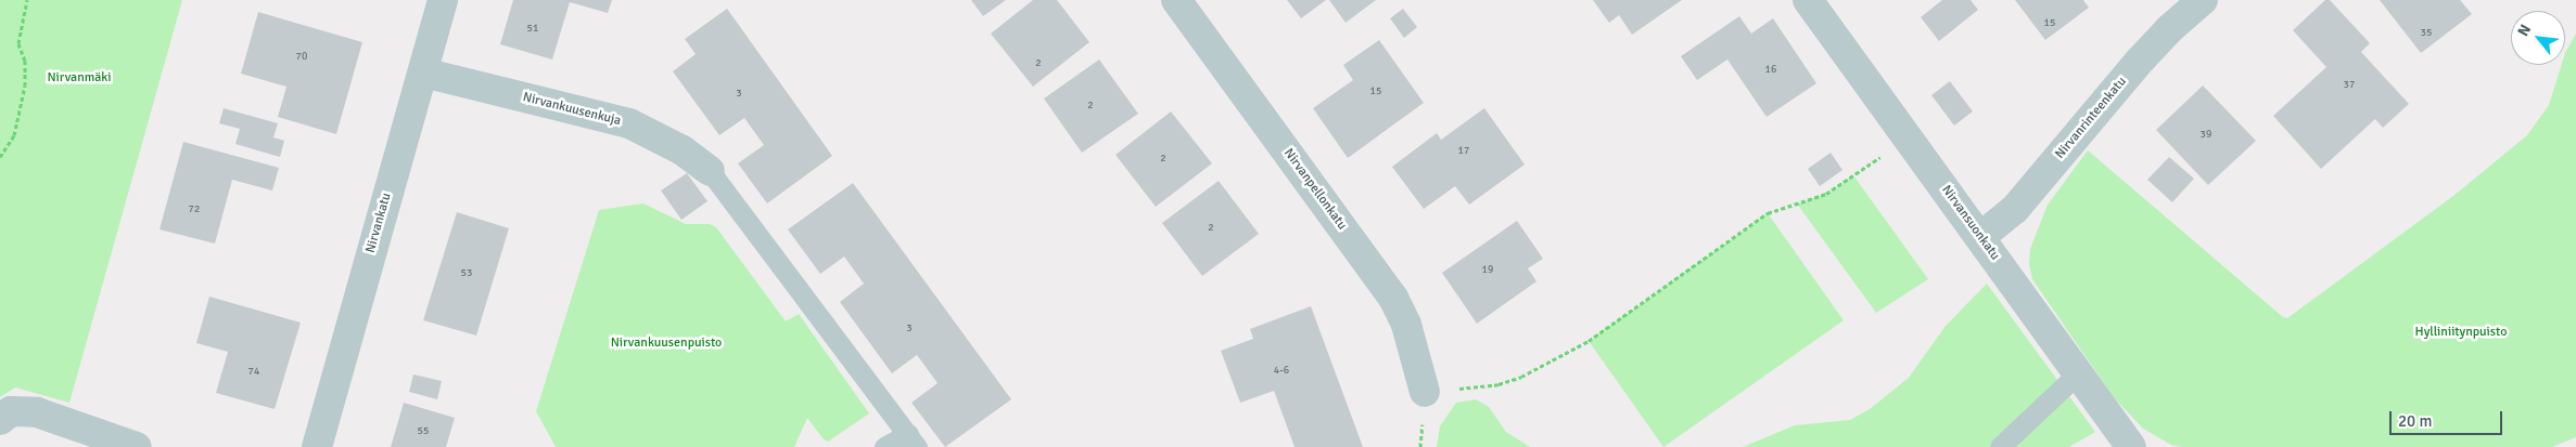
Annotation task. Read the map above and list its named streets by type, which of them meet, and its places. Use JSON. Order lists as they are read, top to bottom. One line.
{"streets":{"street":["Nirvankuusenkuja","Nirvanrinteenkatu","Nirvanpellonkatu","Nirvankatu","Nirvansuonkatu"]},"crossings":[["Nirvankuusenkuja","Nirvankatu"],["Nirvanrinteenkatu","Nirvansuonkatu"]],"parks":["Nirvanmäki","Hylliniitynpuisto","Nirvankuusenpuisto"],"house_numbers":["15","51","35","70","2","16","37","15","3","2","39","17","2","72","2","19","53","3","4-6","74","55"],"scale_bar":"20 m","north":"top left"}
